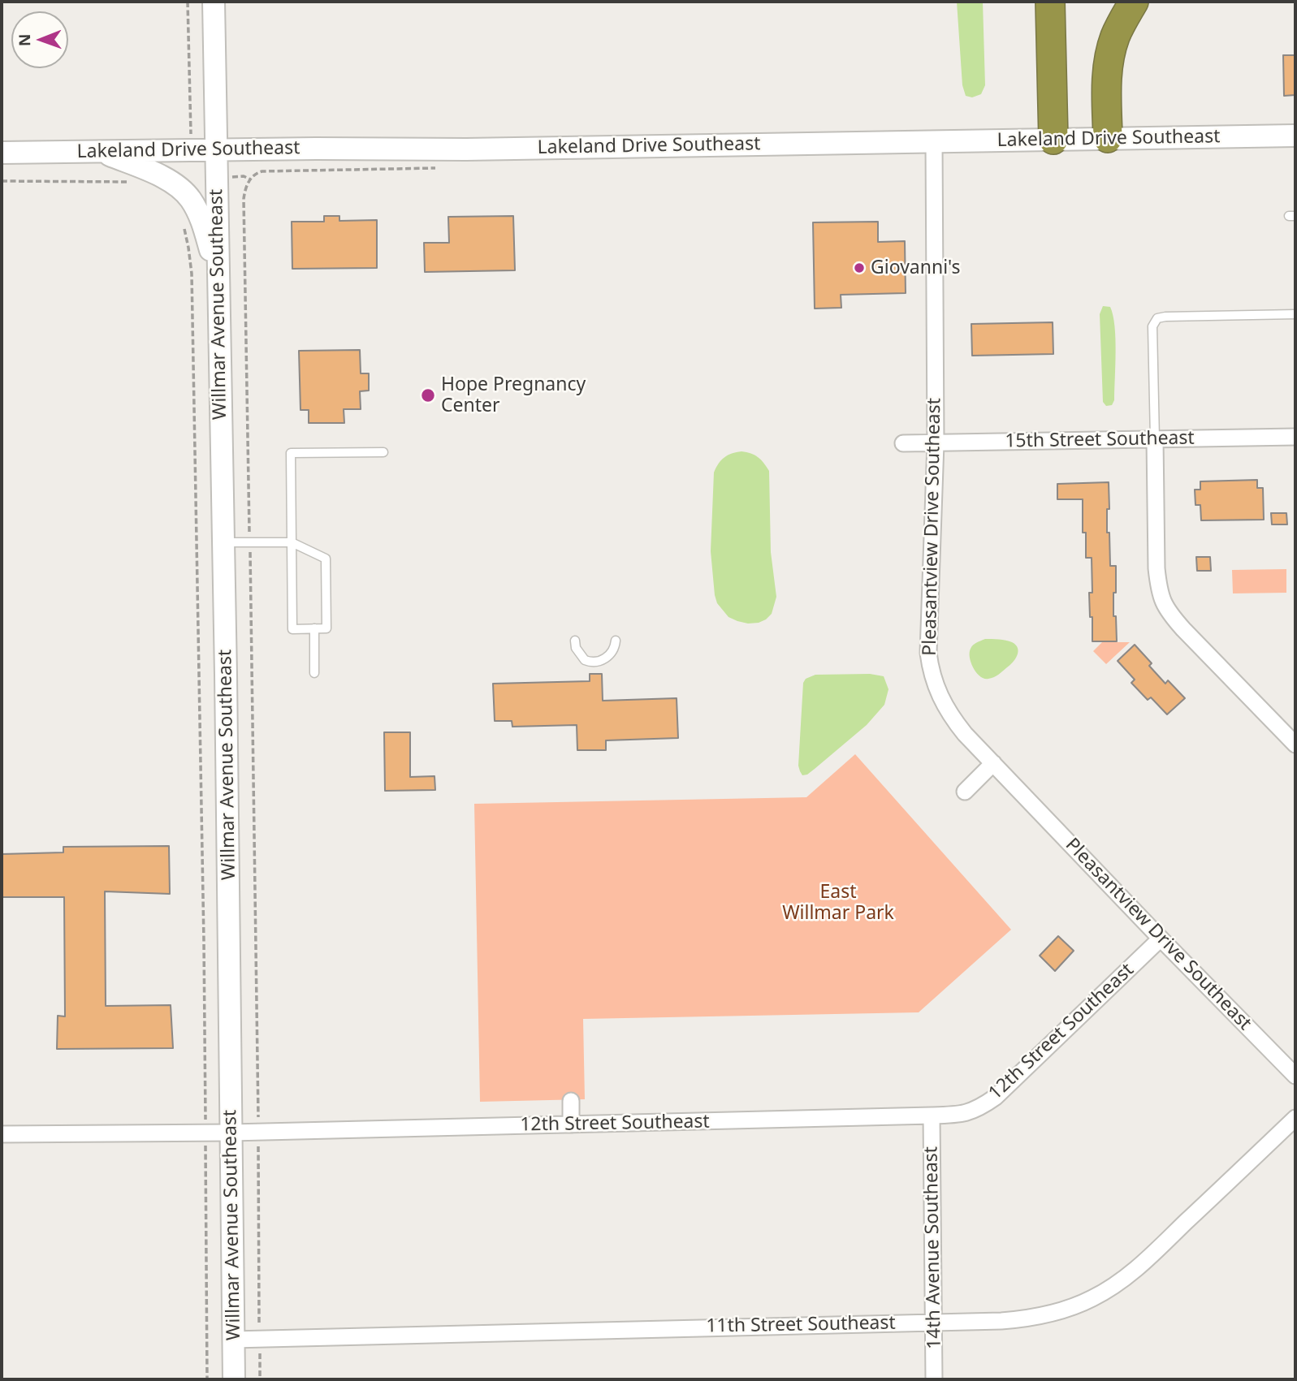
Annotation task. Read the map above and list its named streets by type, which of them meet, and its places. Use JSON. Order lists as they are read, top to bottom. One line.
{"streets":{"main road":["Lakeland Drive Southeast","Willmar Avenue Southeast"],"street":["15th Street Southeast","Pleasantview Drive Southeast","12th Street Southeast","14th Avenue Southeast","11th Street Southeast"]},"crossings":[["Lakeland Drive Southeast","Willmar Avenue Southeast"],["Lakeland Drive Southeast","Pleasantview Drive Southeast"],["Willmar Avenue Southeast","12th Street Southeast"],["Willmar Avenue Southeast","11th Street Southeast"],["15th Street Southeast","Pleasantview Drive Southeast"],["Pleasantview Drive Southeast","12th Street Southeast"],["12th Street Southeast","14th Avenue Southeast"],["14th Avenue Southeast","11th Street Southeast"]],"parks":["East Willmar Park"],"places":["Giovanni's","Hope Pregnancy Center"],"north":"left"}
